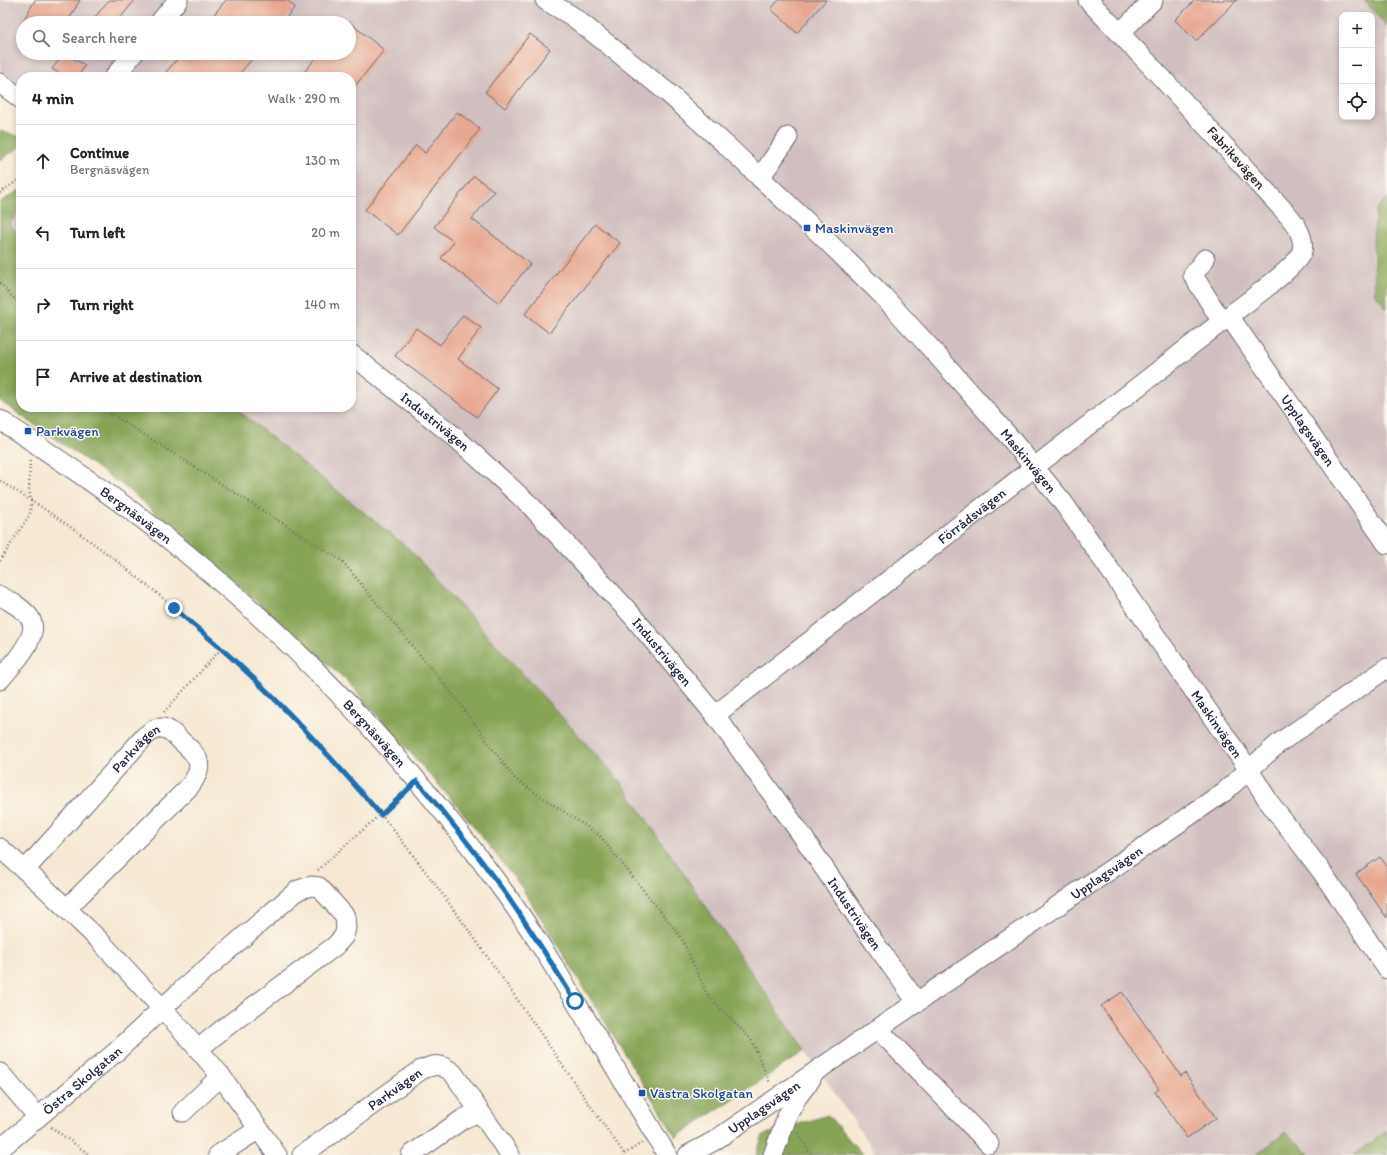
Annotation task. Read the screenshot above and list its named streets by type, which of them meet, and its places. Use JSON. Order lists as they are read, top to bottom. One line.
{"streets":{"street":["Fabriksvägen","Industrivägen","Upplagsvägen","Maskinvägen","Bergnäsvägen","Förrådsvägen","Parkvägen","Östra Skolgatan"]},"crossings":[["Fabriksvägen","Upplagsvägen"],["Fabriksvägen","Förrådsvägen"],["Industrivägen","Upplagsvägen"],["Industrivägen","Förrådsvägen"],["Upplagsvägen","Maskinvägen"],["Upplagsvägen","Förrådsvägen"],["Maskinvägen","Förrådsvägen"]],"places":{"transit":["Maskinvägen","Parkvägen","Västra Skolgatan"]},"page":{"map_buttons":["+","−"],"search":"Search here","heading":["4 min","Walk · 290 m"],"list":[["Continue","Bergnäsvägen","130 m"],["Turn left","20 m"],["Turn right","140 m"],"Arrive at destination"]}}
